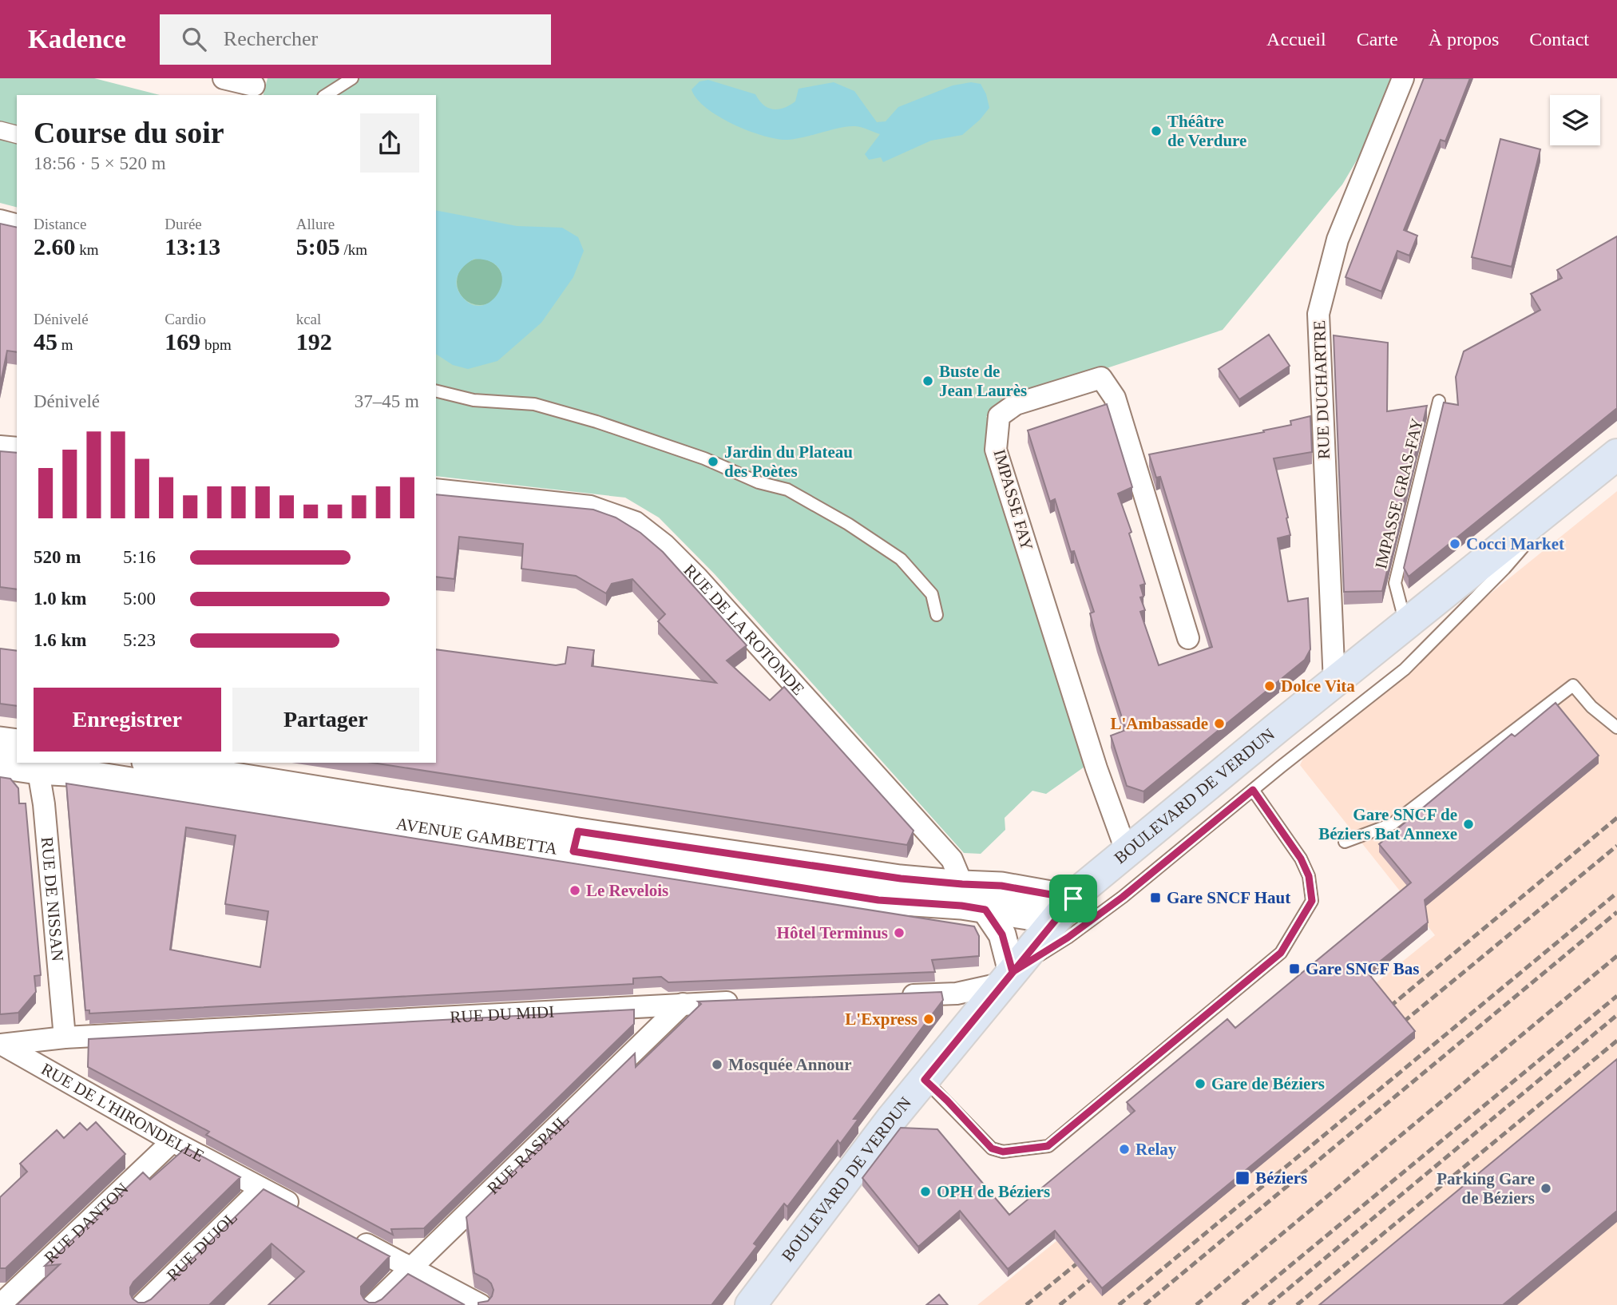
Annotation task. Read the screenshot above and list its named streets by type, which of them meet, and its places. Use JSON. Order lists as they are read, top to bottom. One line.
{"streets":{"main road":["BOULEVARD DE VERDUN"],"street":["RUE DUCHARTRE","IMPASSE FAY","RUE DE LA ROTONDE","AVENUE GAMBETTA","RUE DE NISSAN","RUE DU MIDI","RUE DE L'HIRONDELLE","RUE RASPAIL","RUE DANTON","RUE DUJOL"],"lane":["IMPASSE GRAS-FAY"]},"crossings":[["RUE DUCHARTRE","BOULEVARD DE VERDUN"],["IMPASSE GRAS-FAY","BOULEVARD DE VERDUN"],["IMPASSE FAY","BOULEVARD DE VERDUN"],["RUE DE LA ROTONDE","AVENUE GAMBETTA"],["BOULEVARD DE VERDUN","AVENUE GAMBETTA"],["AVENUE GAMBETTA","RUE DE NISSAN"],["RUE DE NISSAN","RUE DU MIDI"],["RUE DU MIDI","RUE DE L'HIRONDELLE"],["RUE DU MIDI","RUE RASPAIL"],["RUE DE L'HIRONDELLE","RUE DANTON"],["RUE DE L'HIRONDELLE","RUE DUJOL"]],"places":{"other":["Théâtre de Verdure","Buste de Jean Laurès","Jardin du Plateau des Poètes","Cocci Market","Dolce Vita","L'Ambassade","Gare SNCF de Béziers Bat Annexe","Le Revelois","Hôtel Terminus","L'Express","Mosquée Annour","Gare de Béziers","Relay","Parking Gare de Béziers","OPH de Béziers"],"transit":["Gare SNCF Haut","Gare SNCF Bas","Béziers"]},"page":{"header":"Kadence","search":"Rechercher","nav":["Accueil","Carte","À propos","Contact"],"heading":["Course du soir","18:56 · 5 × 520 m"],"stats":[["Distance","2.60 km"],["Durée","13:13"],["Allure","5:05 /km"],["Dénivelé","45 m"],["Cardio","169 bpm"],["kcal","192"]],"chart":["Dénivelé","37–45 m"],"list":[{"name":"520 m","note":"5:16"},{"name":"1.0 km","note":"5:00"},{"name":"1.6 km","note":"5:23"}],"buttons":["Enregistrer","Partager"]}}
